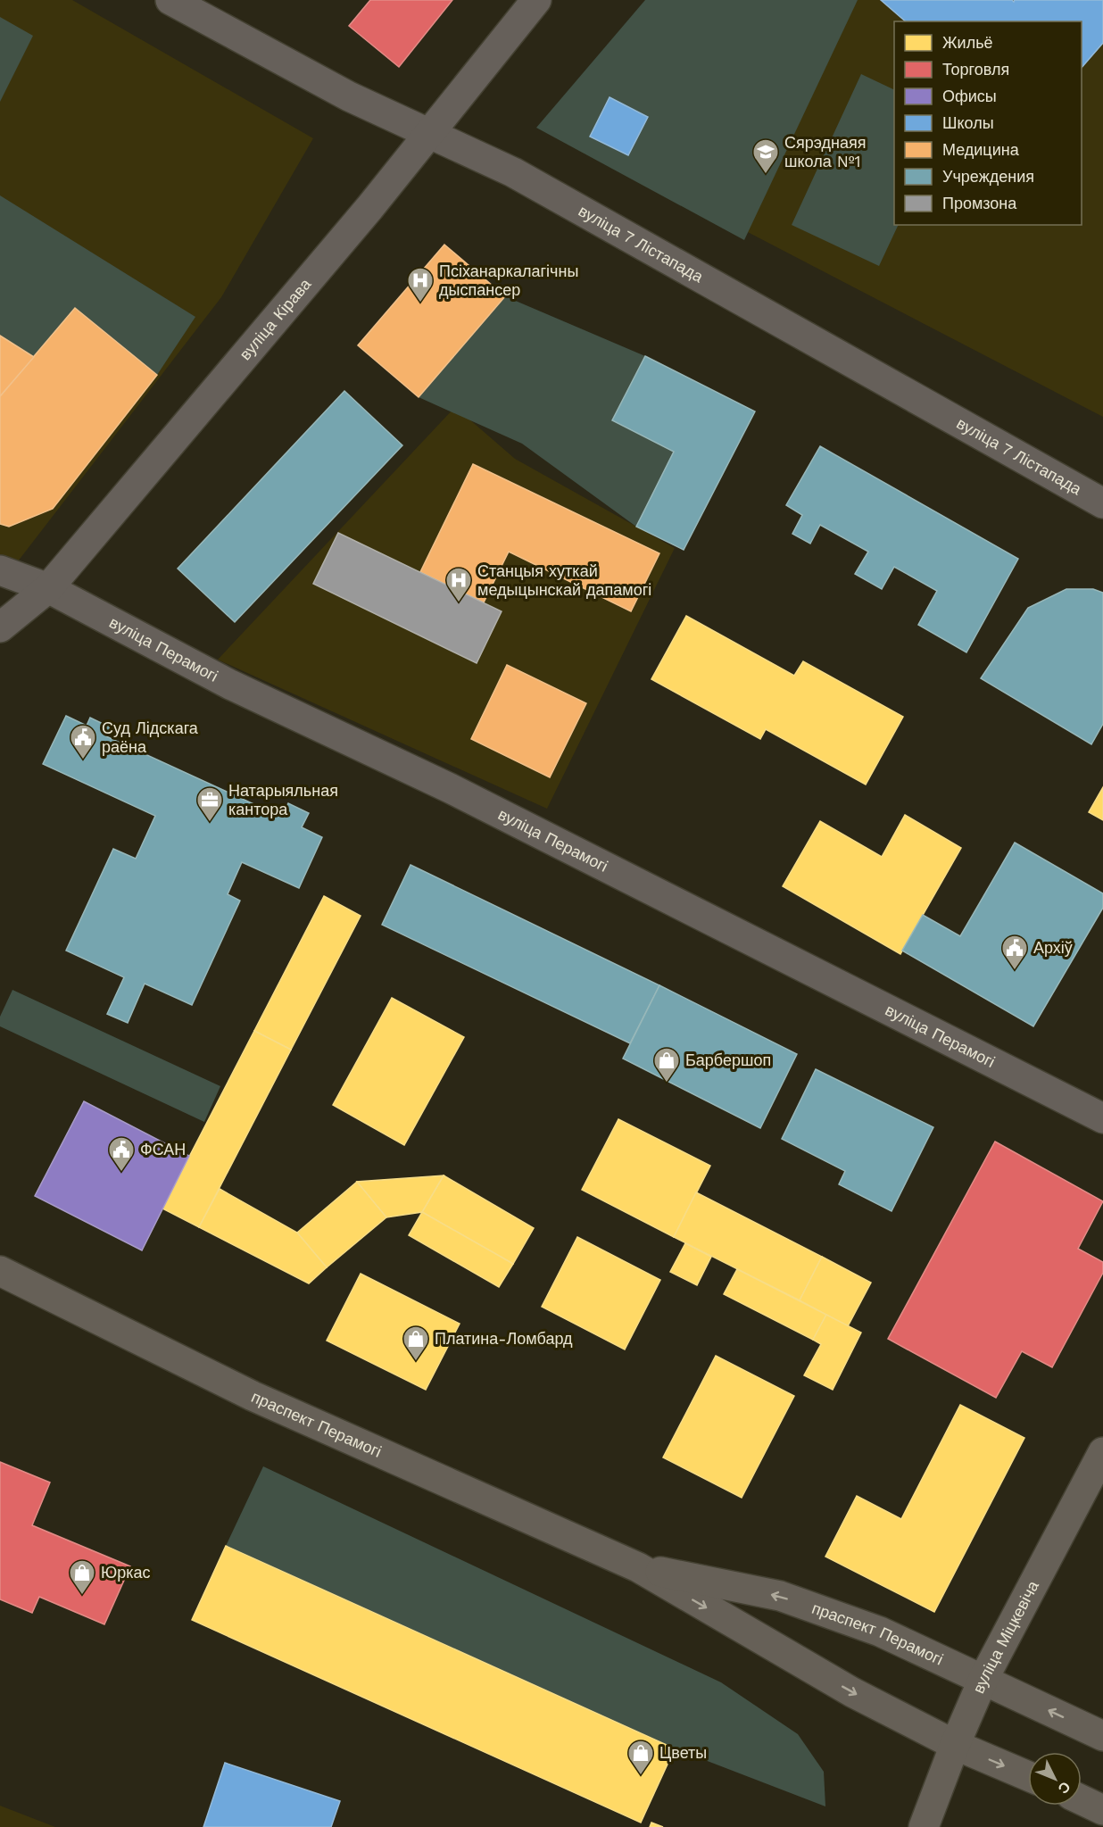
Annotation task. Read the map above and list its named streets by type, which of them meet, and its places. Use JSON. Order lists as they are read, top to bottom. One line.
{"streets":{"main road":["праспект Перамогі","вуліца Міцкевіча"],"street":["вуліца 7 Лістапада","вуліца Кірава","вуліца Перамогі"]},"crossings":[["вуліца 7 Лістапада","вуліца Кірава"],["вуліца Кірава","вуліца Перамогі"],["праспект Перамогі","вуліца Міцкевіча"]],"places":{"school or university":["Сярэднаяя школа №1"],"hospital":["Псіханаркалагічны дыспансер","Станцыя хуткай медыцынскай дапамогі"],"public building":["Суд Лідскага раёна","Архіў","ФСАН"],"office":["Натарыяльная кантора"],"shop":["Барбершоп","Платина-Ломбард","Юркас","Цветы"]},"legend":["Жильё","Торговля","Офисы","Школы","Медицина","Учреждения","Промзона"],"north":"bottom right"}
